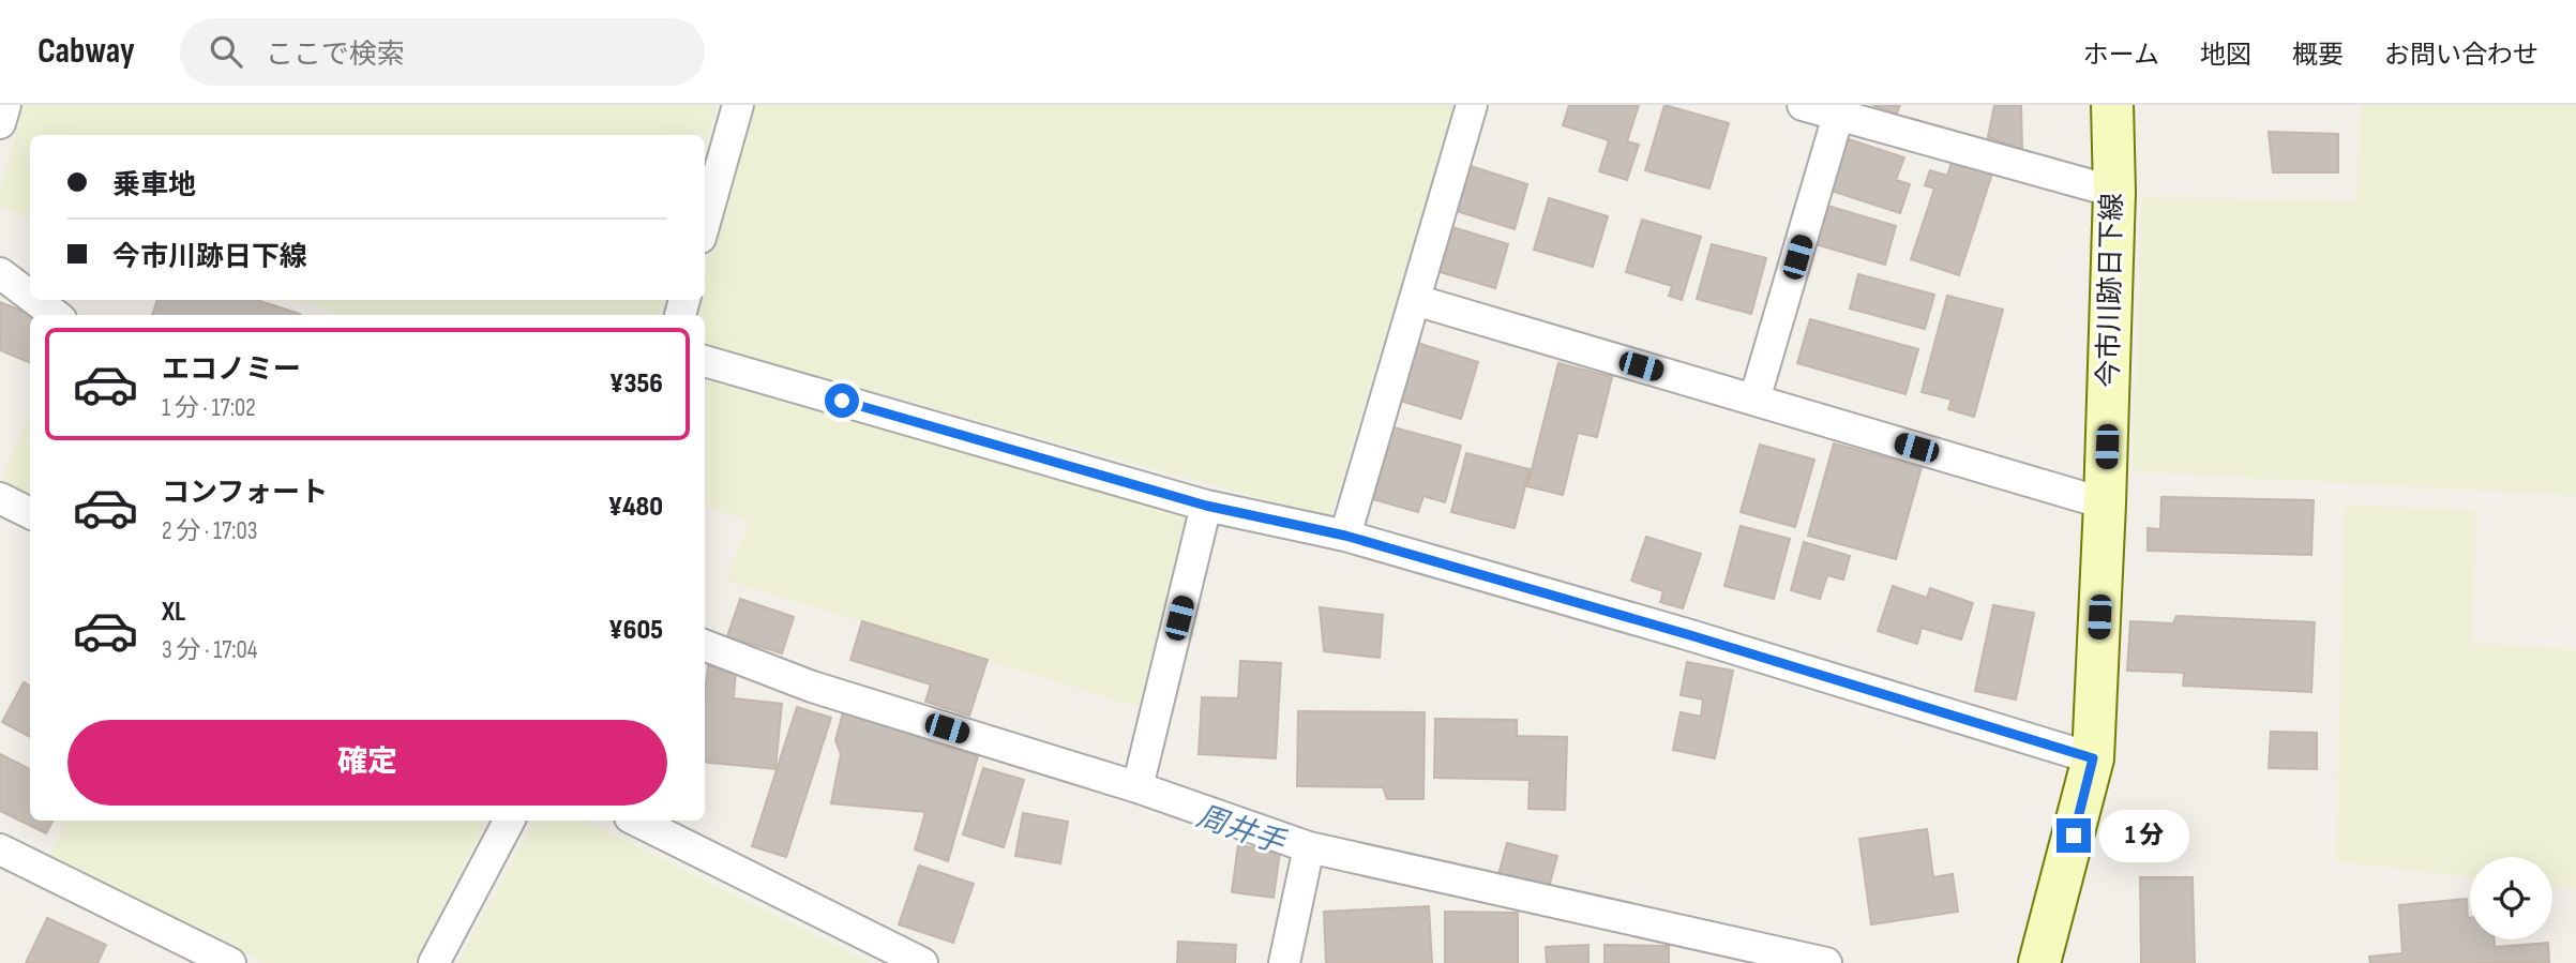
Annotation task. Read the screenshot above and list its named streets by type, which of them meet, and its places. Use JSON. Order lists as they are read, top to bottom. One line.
{"streets":{"street":["今市川跡日下線"]},"water":["周井手"],"page":{"header":"Cabway","search":"ここで検索","nav":["ホーム","地図","概要","お問い合わせ"],"banner":["乗車地","今市川跡日下線"],"list":[{"name":"エコノミー","note":"1 分 · 17:02","value":"¥356"},{"name":"コンフォート","note":"2 分 · 17:03","value":"¥480"},{"name":"XL","note":"3 分 · 17:04","value":"¥605"}],"buttons":"確定","bubble":"1 分"}}
